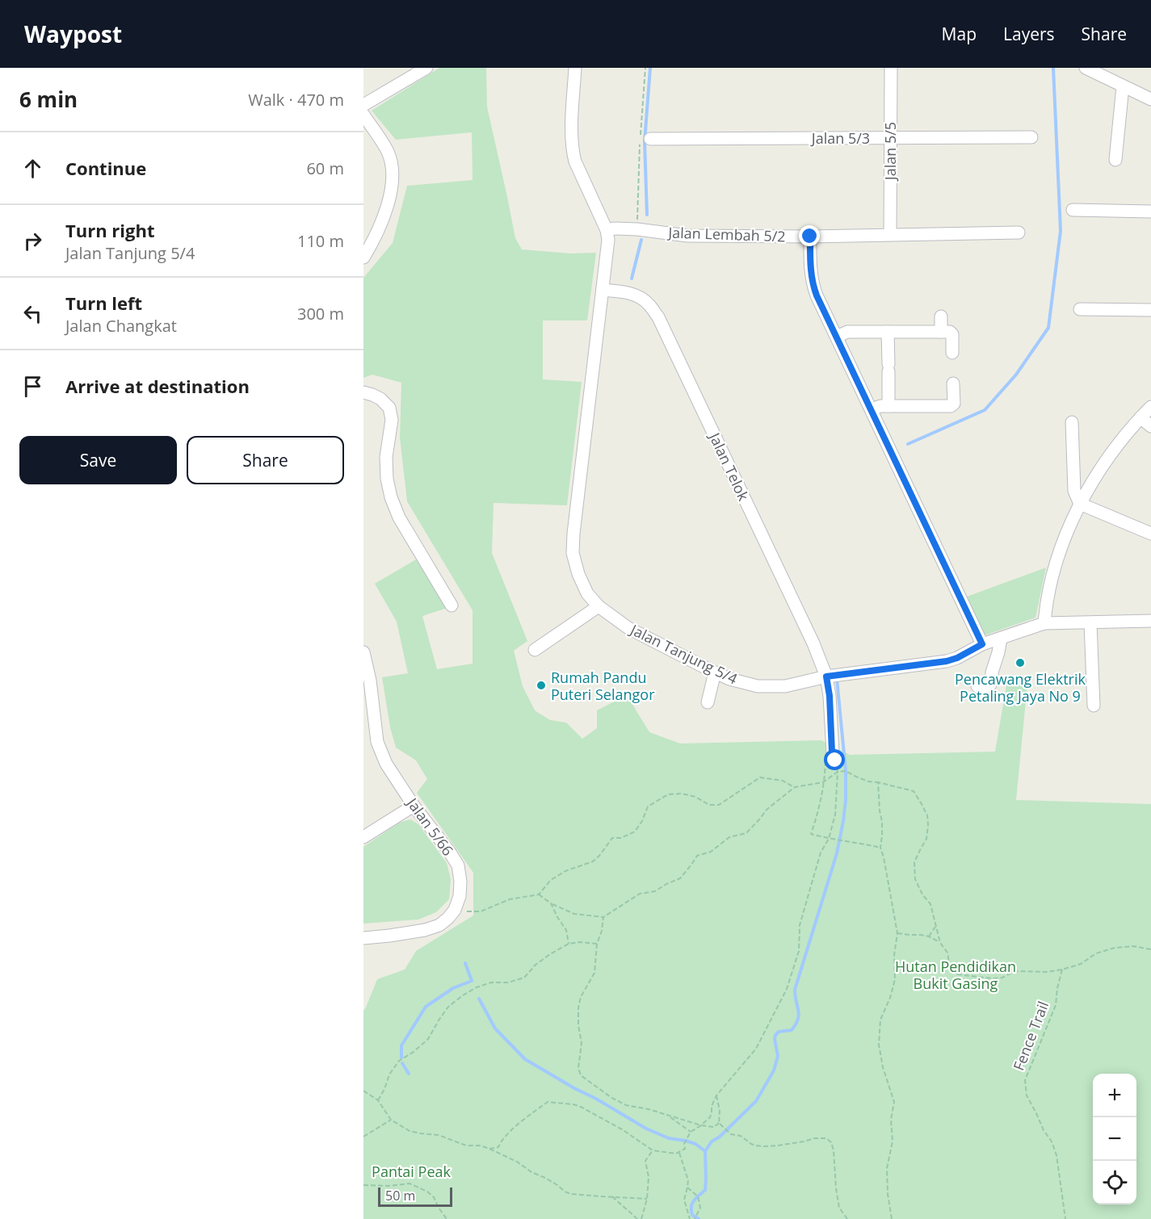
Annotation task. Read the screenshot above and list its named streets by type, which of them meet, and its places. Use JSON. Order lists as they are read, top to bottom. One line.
{"streets":{"street":["Jalan 5/3","Jalan 5/5","Jalan Lembah 5/2","Jalan Telok","Jalan Tanjung 5/4","Jalan 5/66"],"path":["Fence Trail"]},"crossings":[["Jalan 5/3","Jalan 5/5"],["Jalan 5/5","Jalan Lembah 5/2"],["Jalan Lembah 5/2","Jalan Tanjung 5/4"],["Jalan Telok","Jalan Tanjung 5/4"]],"parks":["Hutan Pendidikan Bukit Gasing","Pantai Peak"],"places":["Pencawang Elektrik Petaling Jaya No 9","Rumah Pandu Puteri Selangor"],"scale_bar":"50 m","page":{"header":"Waypost","nav":["Map","Layers","Share"],"heading":["6 min","Walk · 470 m"],"list":[["Continue","60 m"],["Turn right","Jalan Tanjung 5/4","110 m"],["Turn left","Jalan Changkat","300 m"],"Arrive at destination"],"buttons":["Save","Share"],"map_buttons":["+","−"],"scale":"50 m"}}
